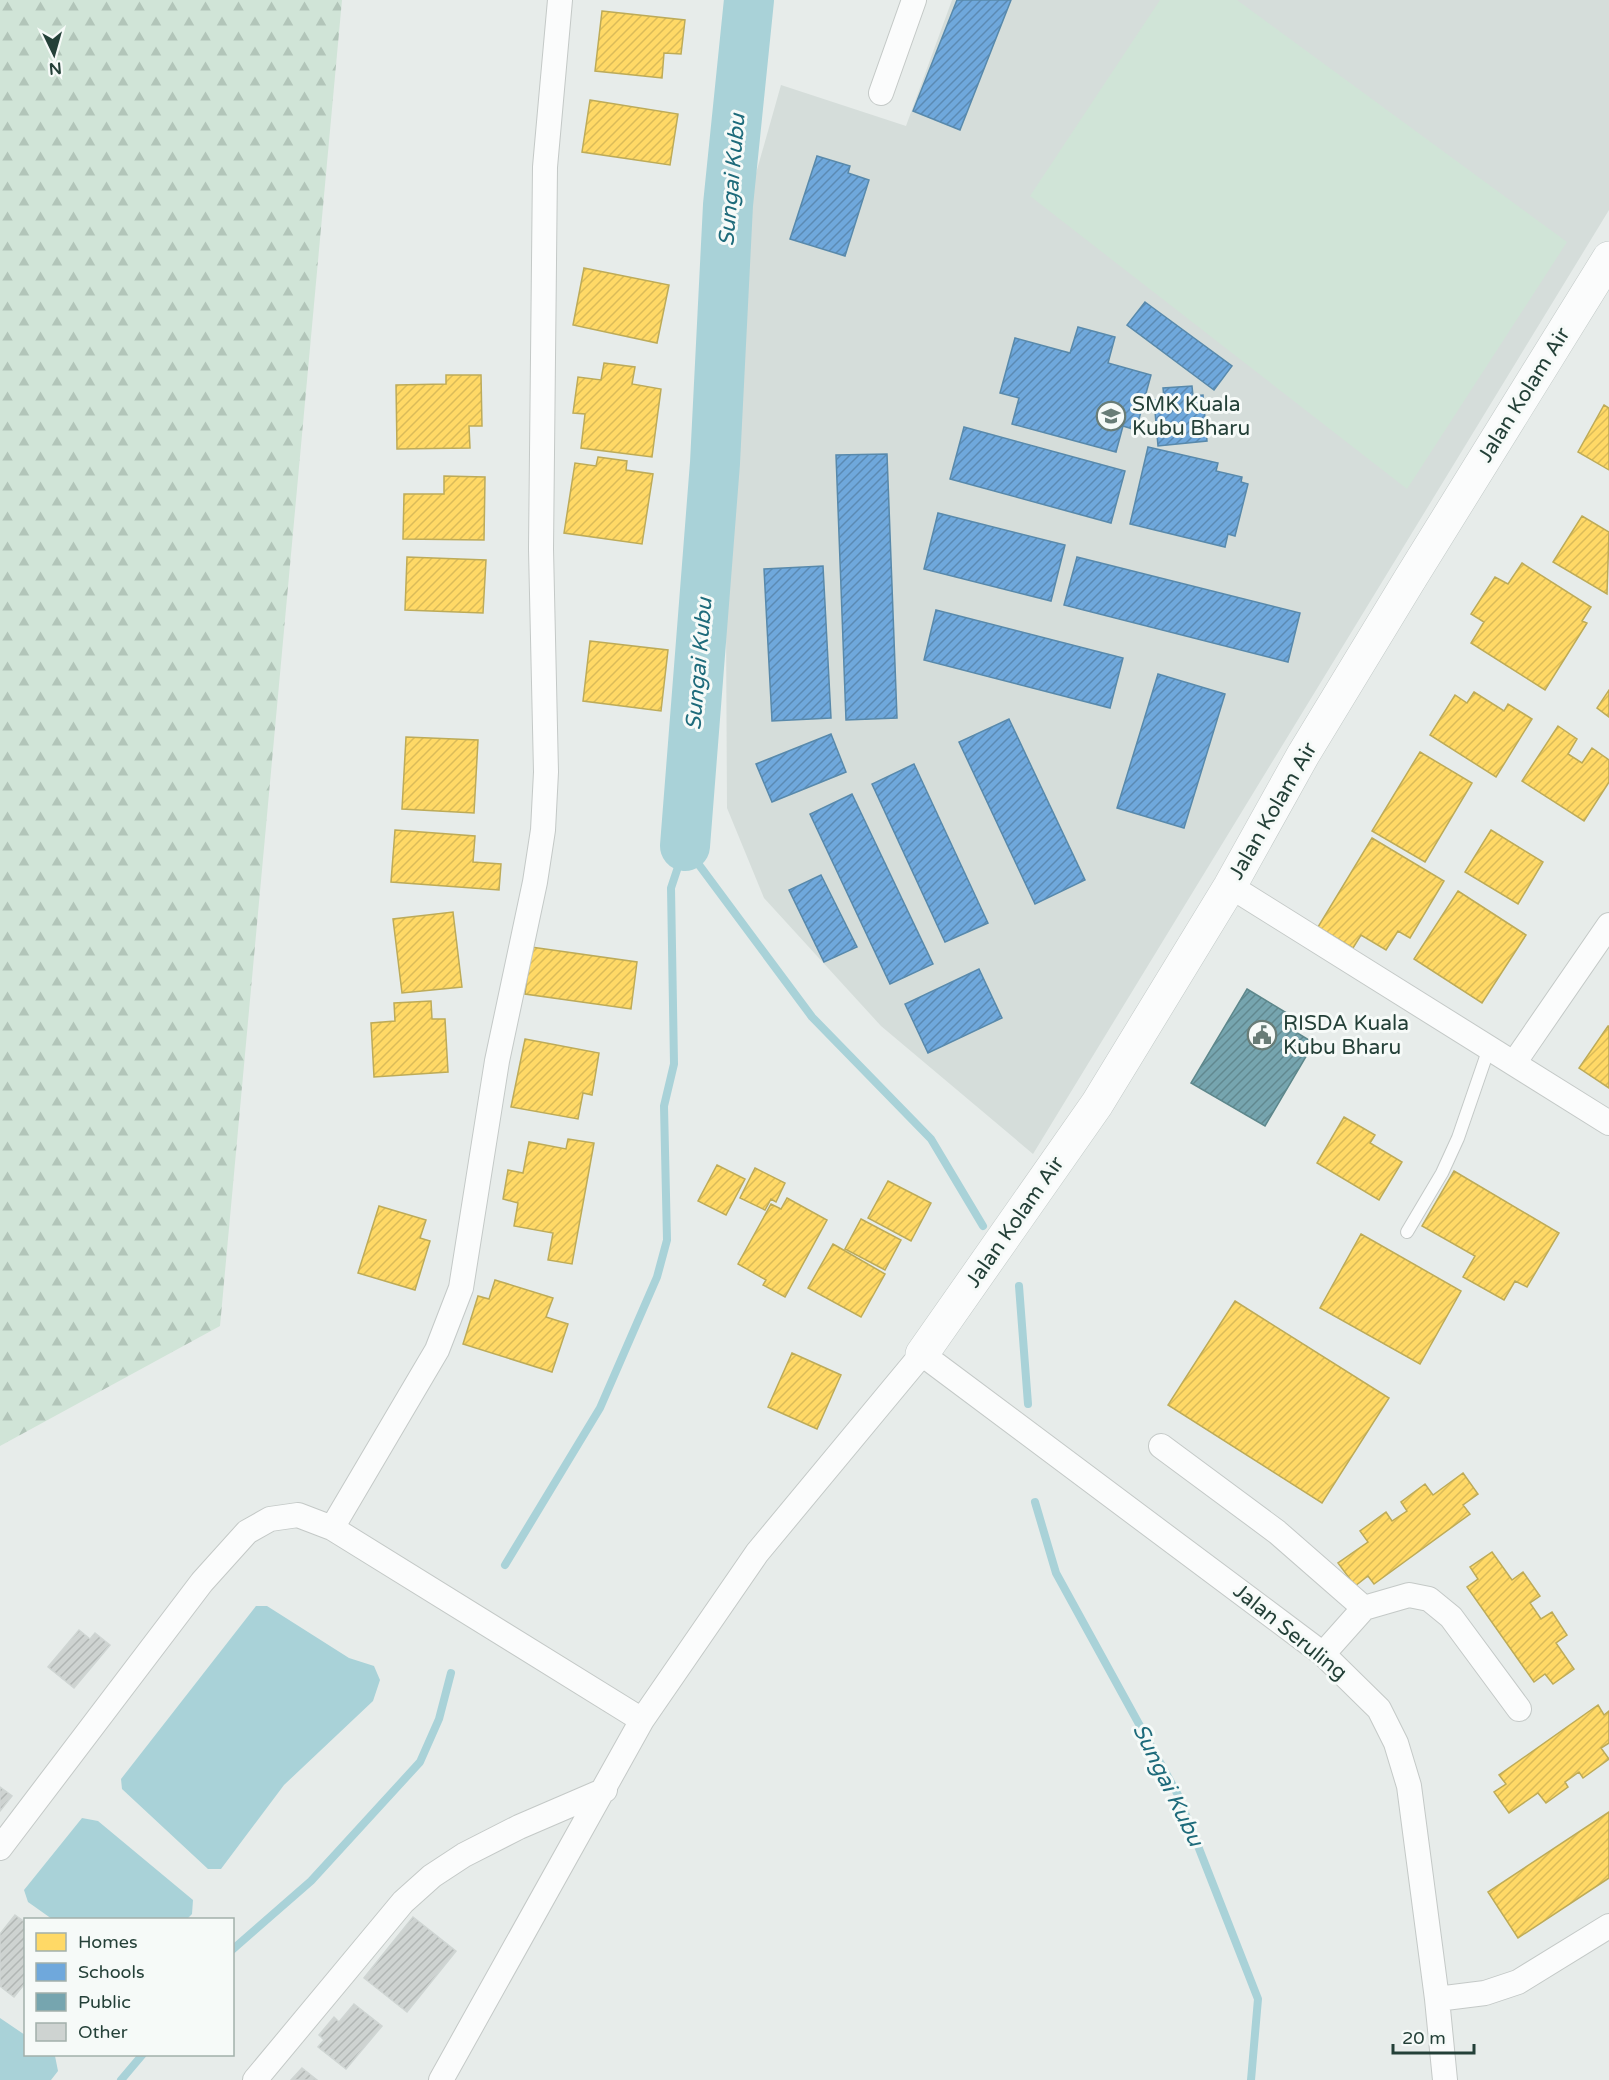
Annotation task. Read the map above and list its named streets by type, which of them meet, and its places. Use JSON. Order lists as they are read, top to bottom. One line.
{"streets":{"street":["Jalan Kolam Air","Jalan Seruling"]},"crossings":[["Jalan Kolam Air","Jalan Seruling"]],"water":["Sungai Kubu"],"places":{"school or university":["SMK Kuala Kubu Bharu"],"public building":["RISDA Kuala Kubu Bharu"]},"legend":["Homes","Schools","Public","Other"],"scale_bar":"20 m","north":"bottom"}
